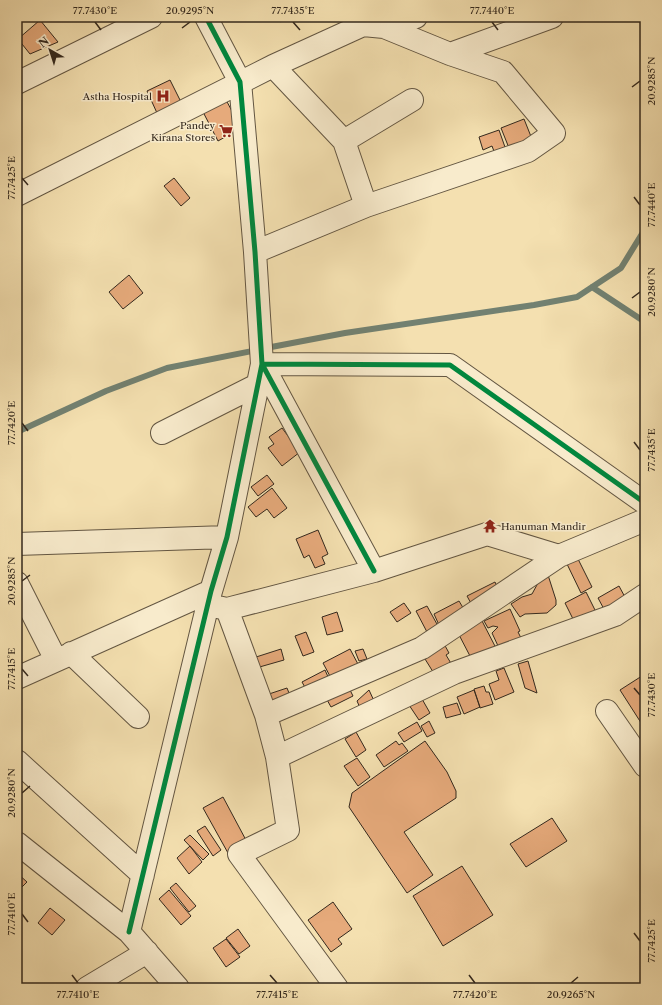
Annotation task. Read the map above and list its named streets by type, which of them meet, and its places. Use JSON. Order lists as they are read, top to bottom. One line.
{"places":{"hospital":["Astha Hospital"],"supermarket":["Pandey Kirana Stores"],"temple":["Hanuman Mandir"]},"north":"top left","coordinates":["77.7430°E","20.9295°N","77.7435°E","77.7440°E","20.9285°N","77.7425°E","20.9280°N","77.7420°E","77.7415°E","77.7410°E","20.9265°N"]}
